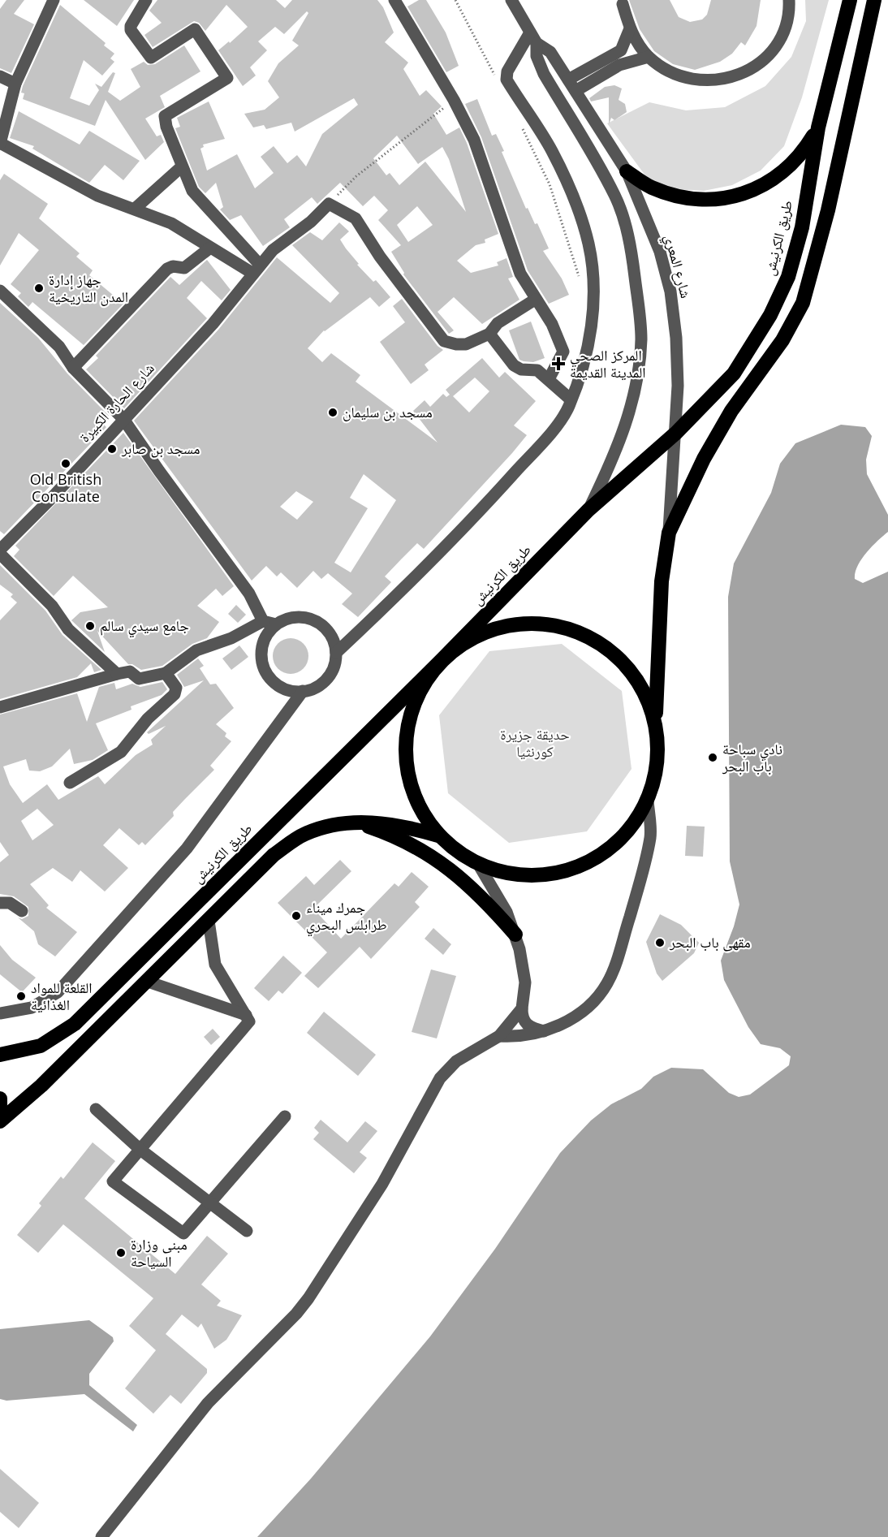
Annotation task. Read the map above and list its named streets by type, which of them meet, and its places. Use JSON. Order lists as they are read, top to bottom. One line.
{"streets":{"highway":["طريق الكرنيش"],"street":["شارع المعري","شارع الحارة الكبيرة"]},"crossings":[["طريق الكرنيش","شارع المعري"]],"parks":["حديقة جزيرة كورنثيا"],"places":{"other":["جهاز إدارة المدن التاريخية","مسجد بن سليمان","مسجد بن صابر","Old British Consulate","جامع سيدي سالم","نادي سباحة باب البحر","جمرك ميناء طرابلس البحري","مقهى باب البحر","القلعة للمواد الغذائية","مبنى وزارة السياحة"],"health":["المركز الصحي المدينة القديمة"]}}
